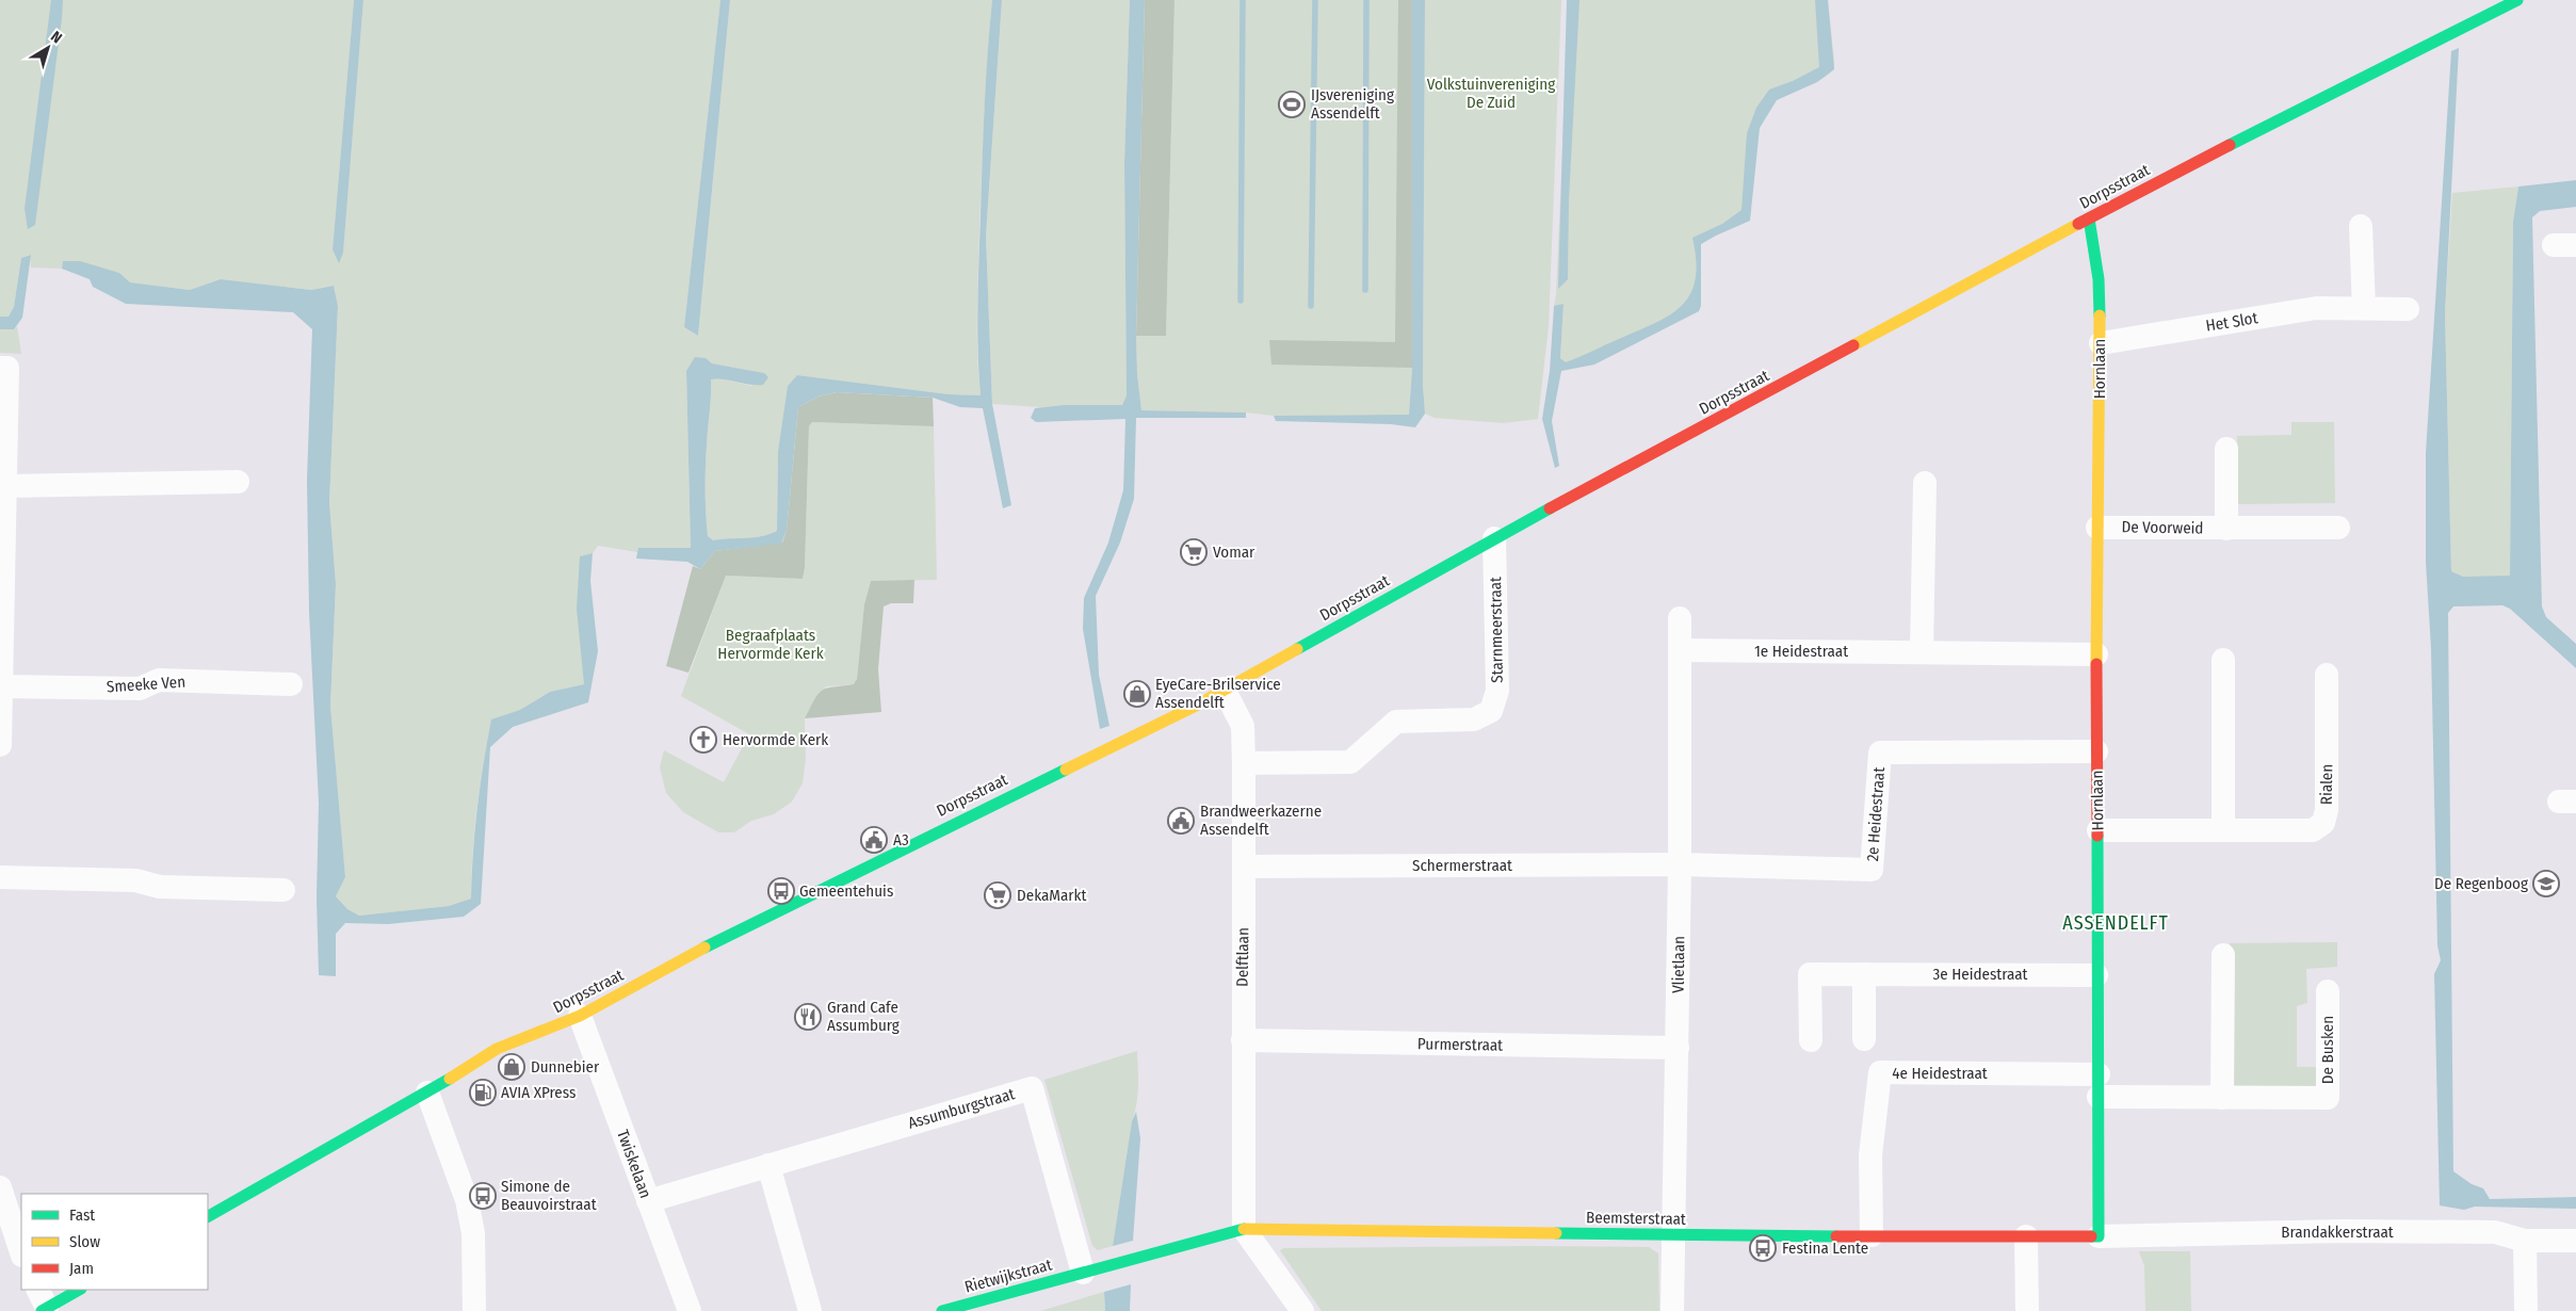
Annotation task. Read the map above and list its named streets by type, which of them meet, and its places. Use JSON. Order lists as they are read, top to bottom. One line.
{"streets":{"street":["Dorpsstraat","Het Slot","Hornlaan","De Voorweid","Starnmeerstraat","1e Heidestraat","Smeeke Ven","Rialen","2e Heidestraat","Schermerstraat","Delftlaan","Vlietlaan","3e Heidestraat","Purmerstraat","De Busken","4e Heidestraat","Assumburgstraat","Twiskelaan","Beemsterstraat","Brandakkerstraat","Rietwijkstraat"]},"crossings":[["Dorpsstraat","Hornlaan"],["Dorpsstraat","Starnmeerstraat"],["Dorpsstraat","Delftlaan"],["Dorpsstraat","Twiskelaan"],["Het Slot","Hornlaan"],["Hornlaan","De Voorweid"],["Hornlaan","1e Heidestraat"],["Hornlaan","Rialen"],["Hornlaan","2e Heidestraat"],["Hornlaan","3e Heidestraat"],["Hornlaan","De Busken"],["Hornlaan","4e Heidestraat"],["Hornlaan","Brandakkerstraat"],["Starnmeerstraat","Delftlaan"],["1e Heidestraat","Vlietlaan"],["2e Heidestraat","Schermerstraat"],["2e Heidestraat","Vlietlaan"],["Schermerstraat","Delftlaan"],["Schermerstraat","Vlietlaan"],["Delftlaan","Purmerstraat"],["Delftlaan","Beemsterstraat"],["Vlietlaan","Purmerstraat"],["Vlietlaan","Beemsterstraat"],["De Busken","4e Heidestraat"],["4e Heidestraat","Beemsterstraat"],["Assumburgstraat","Twiskelaan"],["Assumburgstraat","Rietwijkstraat"]],"districts":["ASSENDELFT"],"parks":["Volkstuinvereniging De Zuid","Begraafplaats Hervormde Kerk"],"places":{"sports":["IJsvereniging Assendelft"],"supermarket":["Vomar","DekaMarkt"],"shop":["EyeCare-Brilservice Assendelft","Dunnebier"],"church":["Hervormde Kerk"],"public building":["Brandweerkazerne Assendelft","A3"],"school or university":["De Regenboog"],"bus stop":["Gemeentehuis","Simone de Beauvoirstraat","Festina Lente"],"restaurant":["Grand Cafe Assumburg"],"fuel station":["AVIA XPress"]},"legend":["Fast","Slow","Jam"],"north":"top right"}
